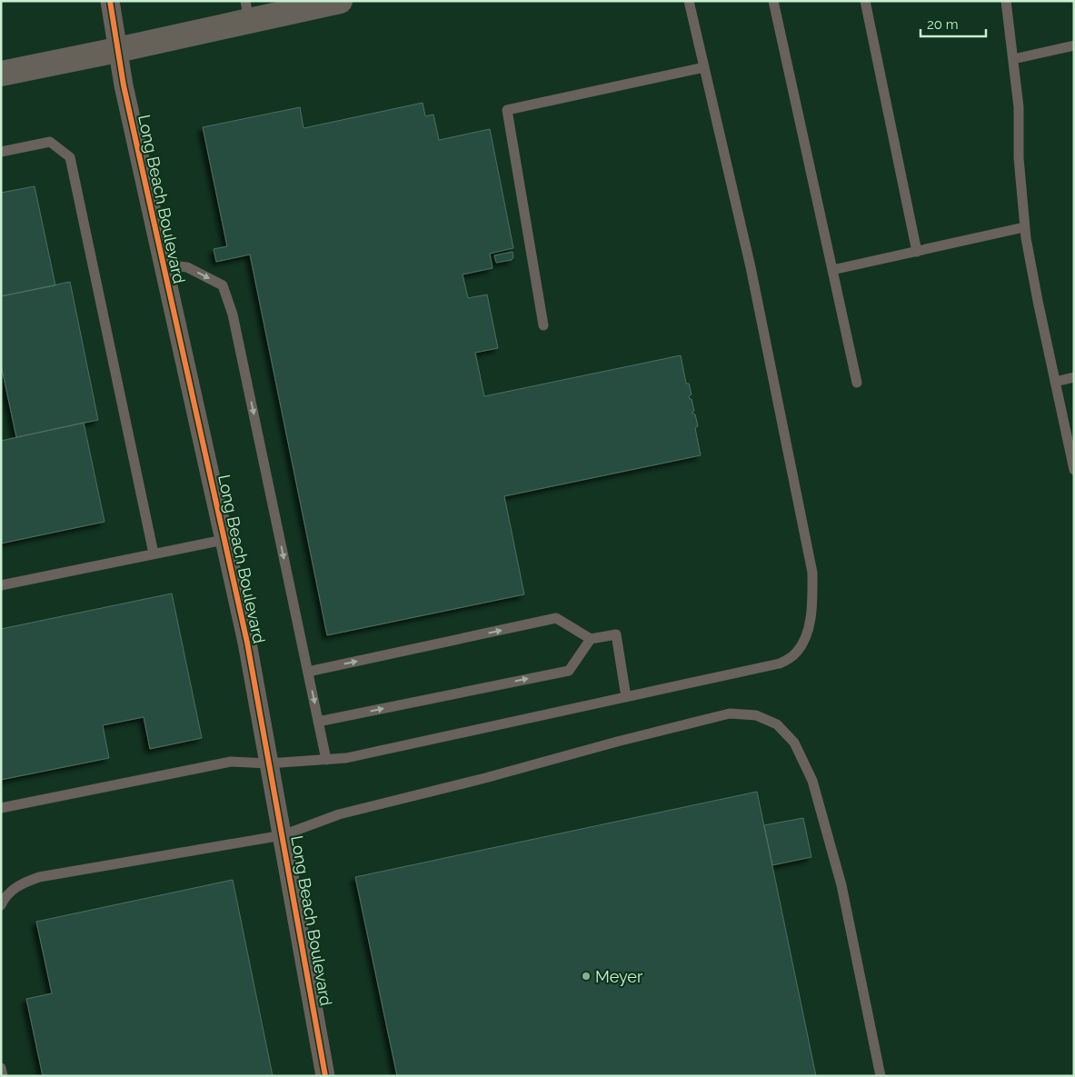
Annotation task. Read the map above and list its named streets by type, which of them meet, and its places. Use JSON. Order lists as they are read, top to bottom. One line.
{"streets":{"street":["Long Beach Boulevard"]},"places":["Meyer"],"scale_bar":"20 m"}
